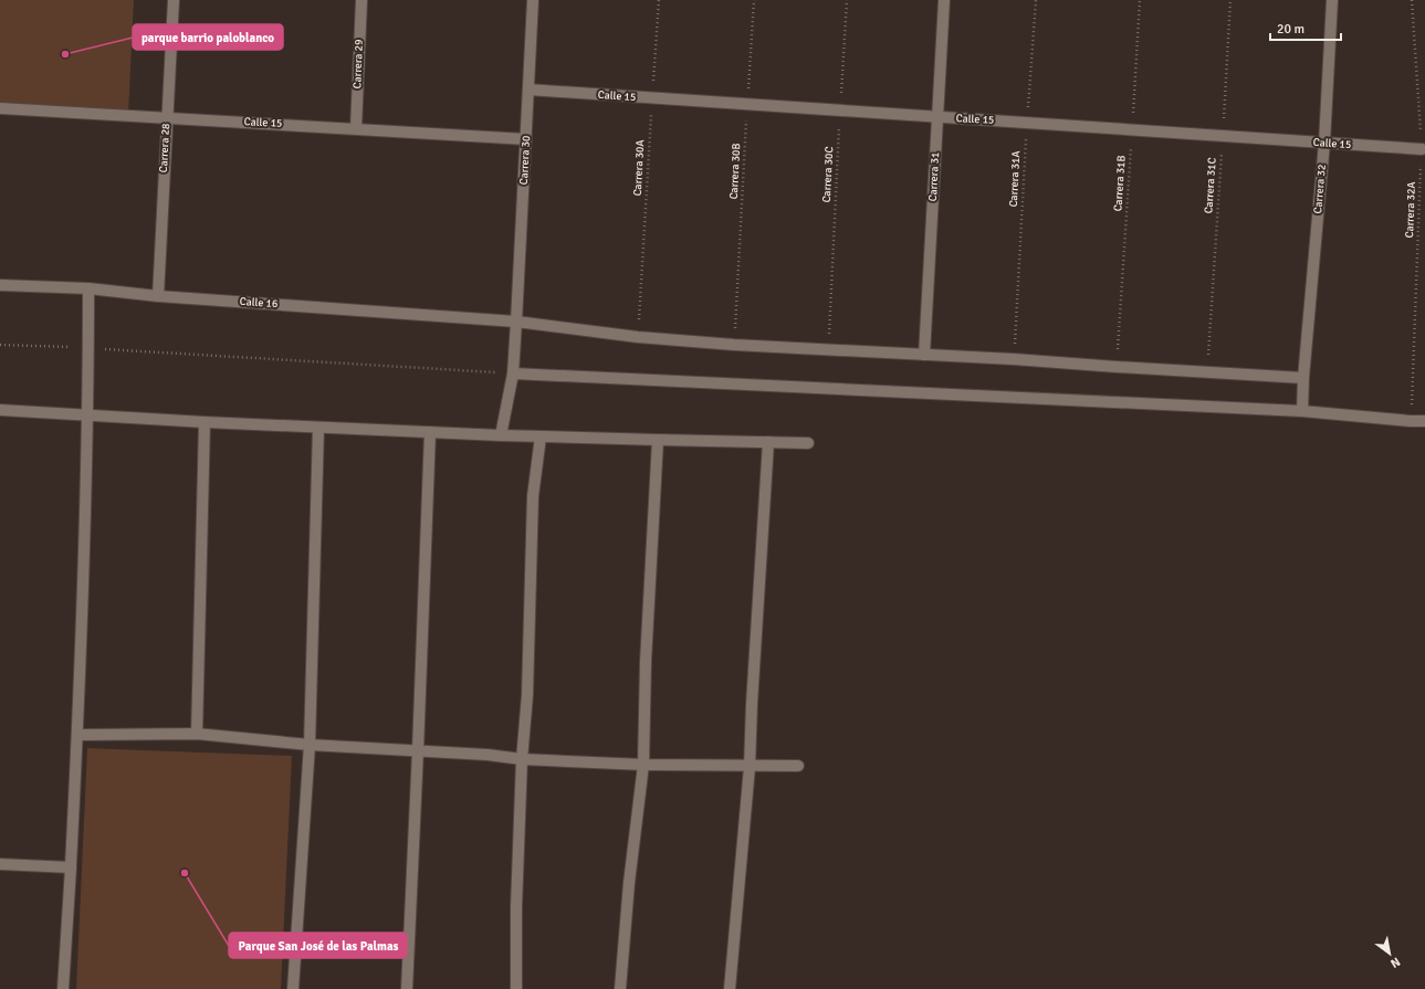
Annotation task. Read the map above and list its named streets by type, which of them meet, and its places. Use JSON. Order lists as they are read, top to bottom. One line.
{"streets":{"street":["Carrera 29","Calle 15","Carrera 28","Carrera 30","Carrera 31","Carrera 32","Calle 16"],"path":["Carrera 30A","Carrera 30B","Carrera 30C","Carrera 31A","Carrera 31B","Carrera 31C","Carrera 32A"]},"crossings":[["Carrera 29","Calle 15"],["Calle 15","Carrera 28"],["Calle 15","Carrera 30"],["Calle 15","Carrera 30A"],["Calle 15","Carrera 30B"],["Calle 15","Carrera 30C"],["Calle 15","Carrera 31"],["Calle 15","Carrera 31A"],["Calle 15","Carrera 31B"],["Calle 15","Carrera 31C"],["Calle 15","Carrera 32"],["Calle 15","Carrera 32A"],["Carrera 28","Calle 16"],["Carrera 30","Calle 16"],["Carrera 30A","Calle 16"],["Carrera 30B","Calle 16"],["Carrera 30C","Calle 16"],["Carrera 31","Calle 16"],["Carrera 31A","Calle 16"],["Carrera 31B","Calle 16"],["Carrera 31C","Calle 16"],["Carrera 32","Calle 16"]],"places":["parque barrio paloblanco","Parque San José de las Palmas"],"scale_bar":"20 m","north":"bottom right"}
